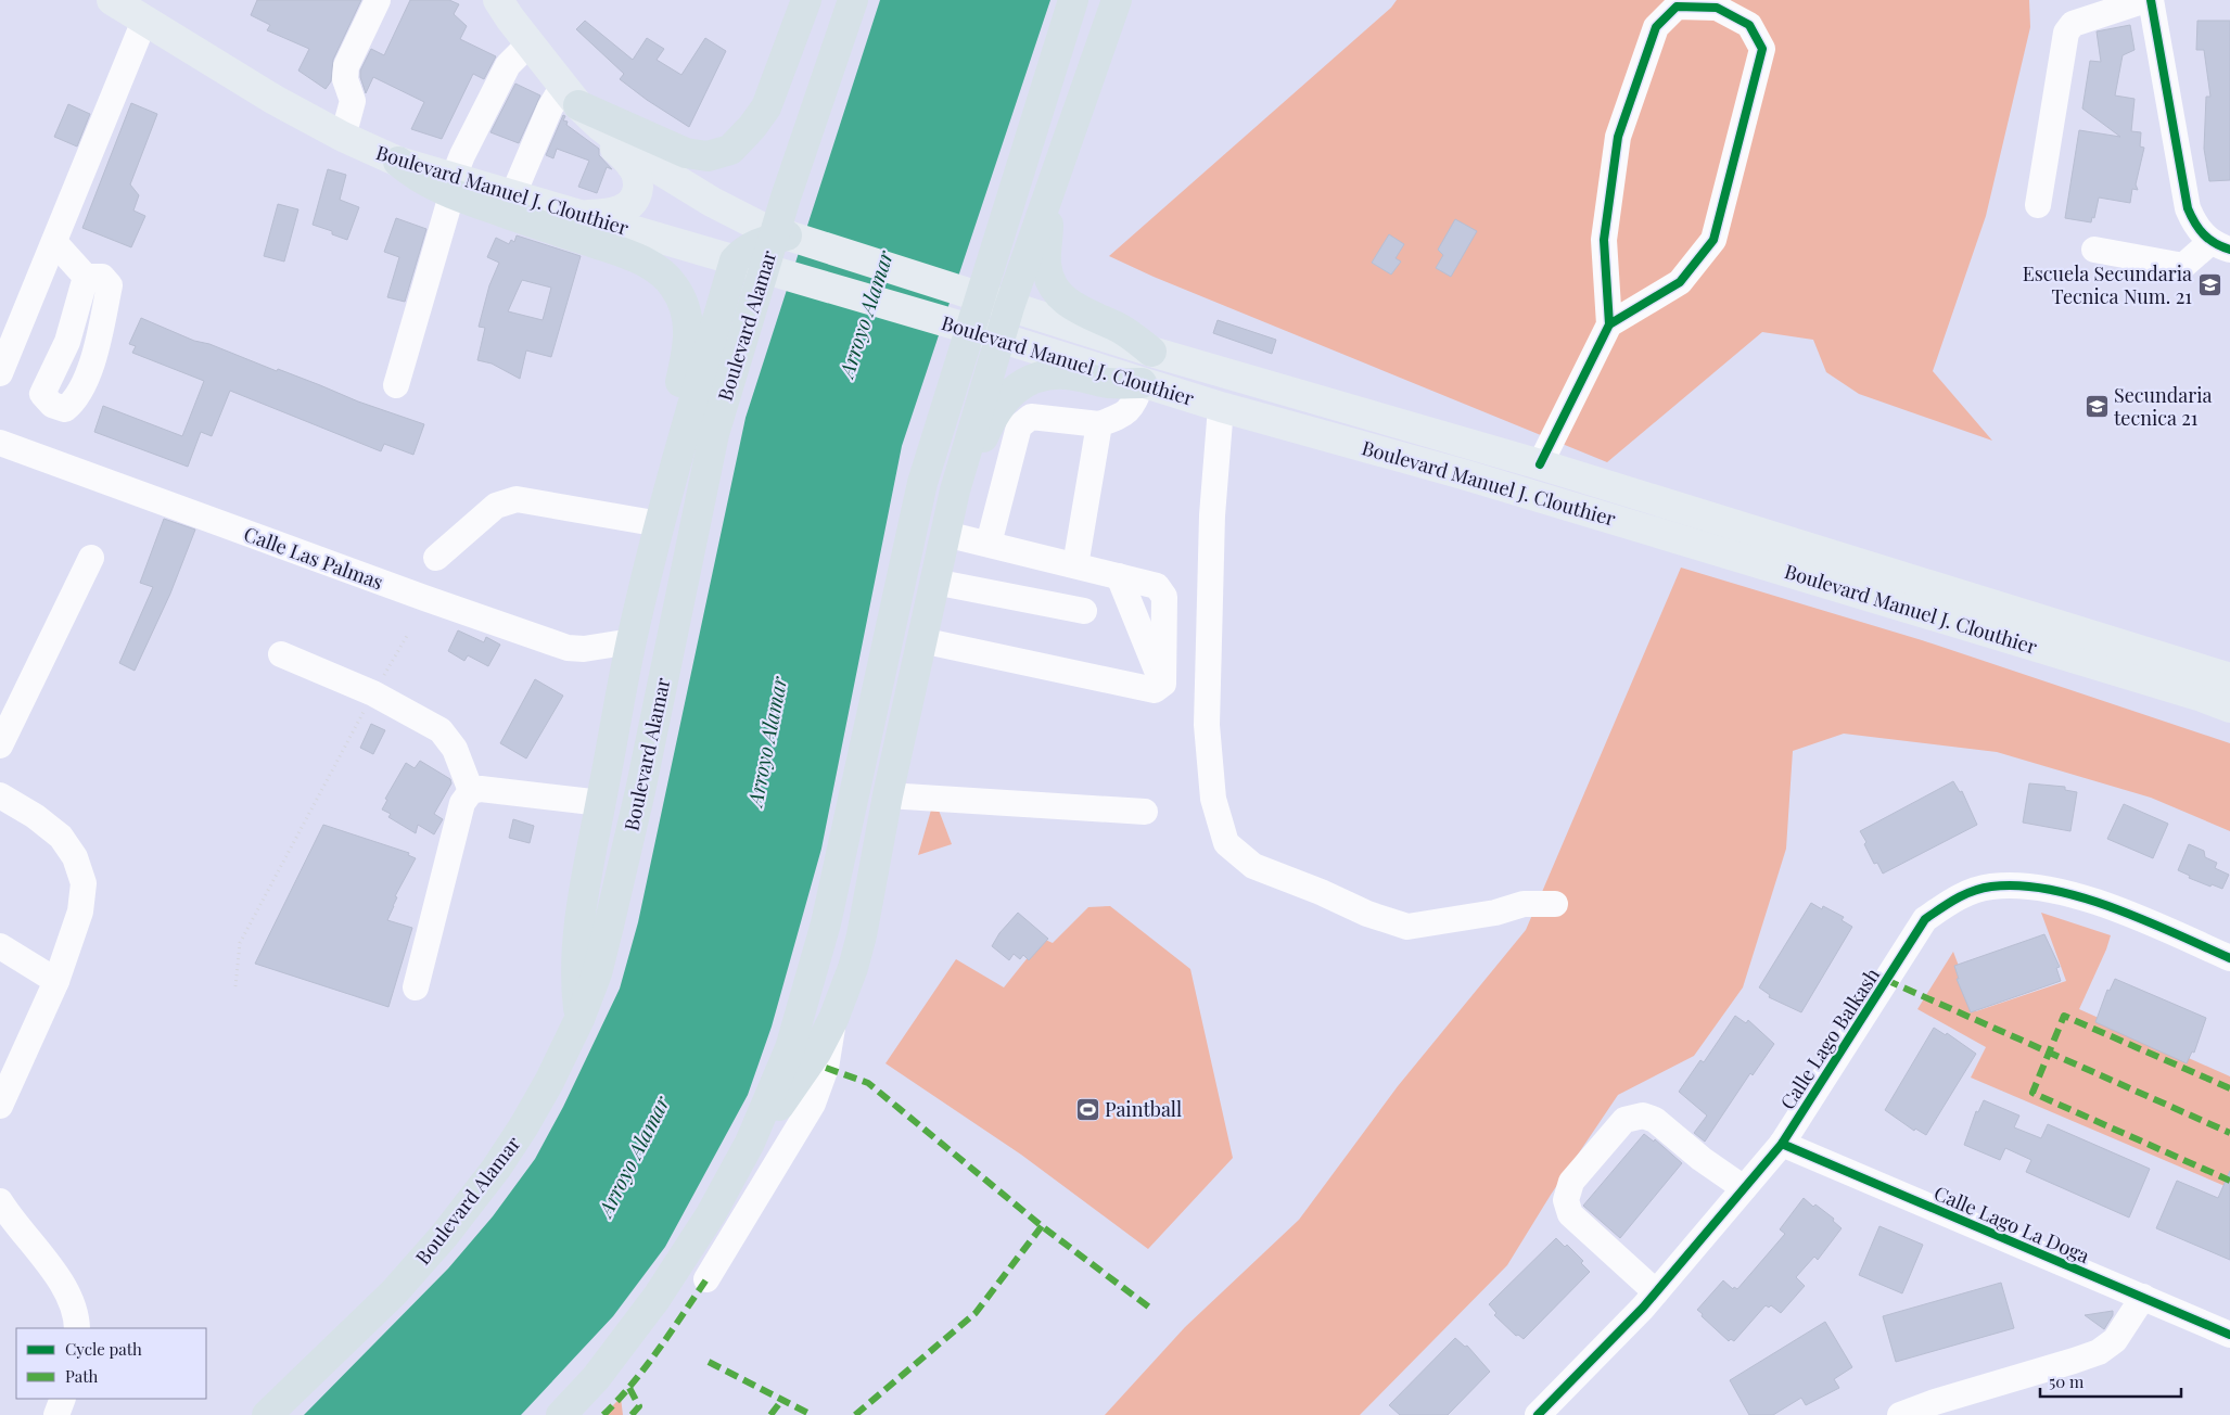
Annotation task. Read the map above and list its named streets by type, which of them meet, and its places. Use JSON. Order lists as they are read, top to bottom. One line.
{"streets":{"highway":["Boulevard Alamar"],"main road":["Boulevard Manuel J. Clouthier"],"street":["Calle Las Palmas","Calle Lago Balkash","Calle Lago La Doga"]},"crossings":[["Calle Lago Balkash","Calle Lago La Doga"]],"water":["Arroyo Alamar"],"places":{"school or university":["Escuela Secundaria Tecnica Num. 21","Secundaria tecnica 21"],"sports":["Paintball"]},"legend":["Cycle path","Path"],"scale_bar":"50 m"}
